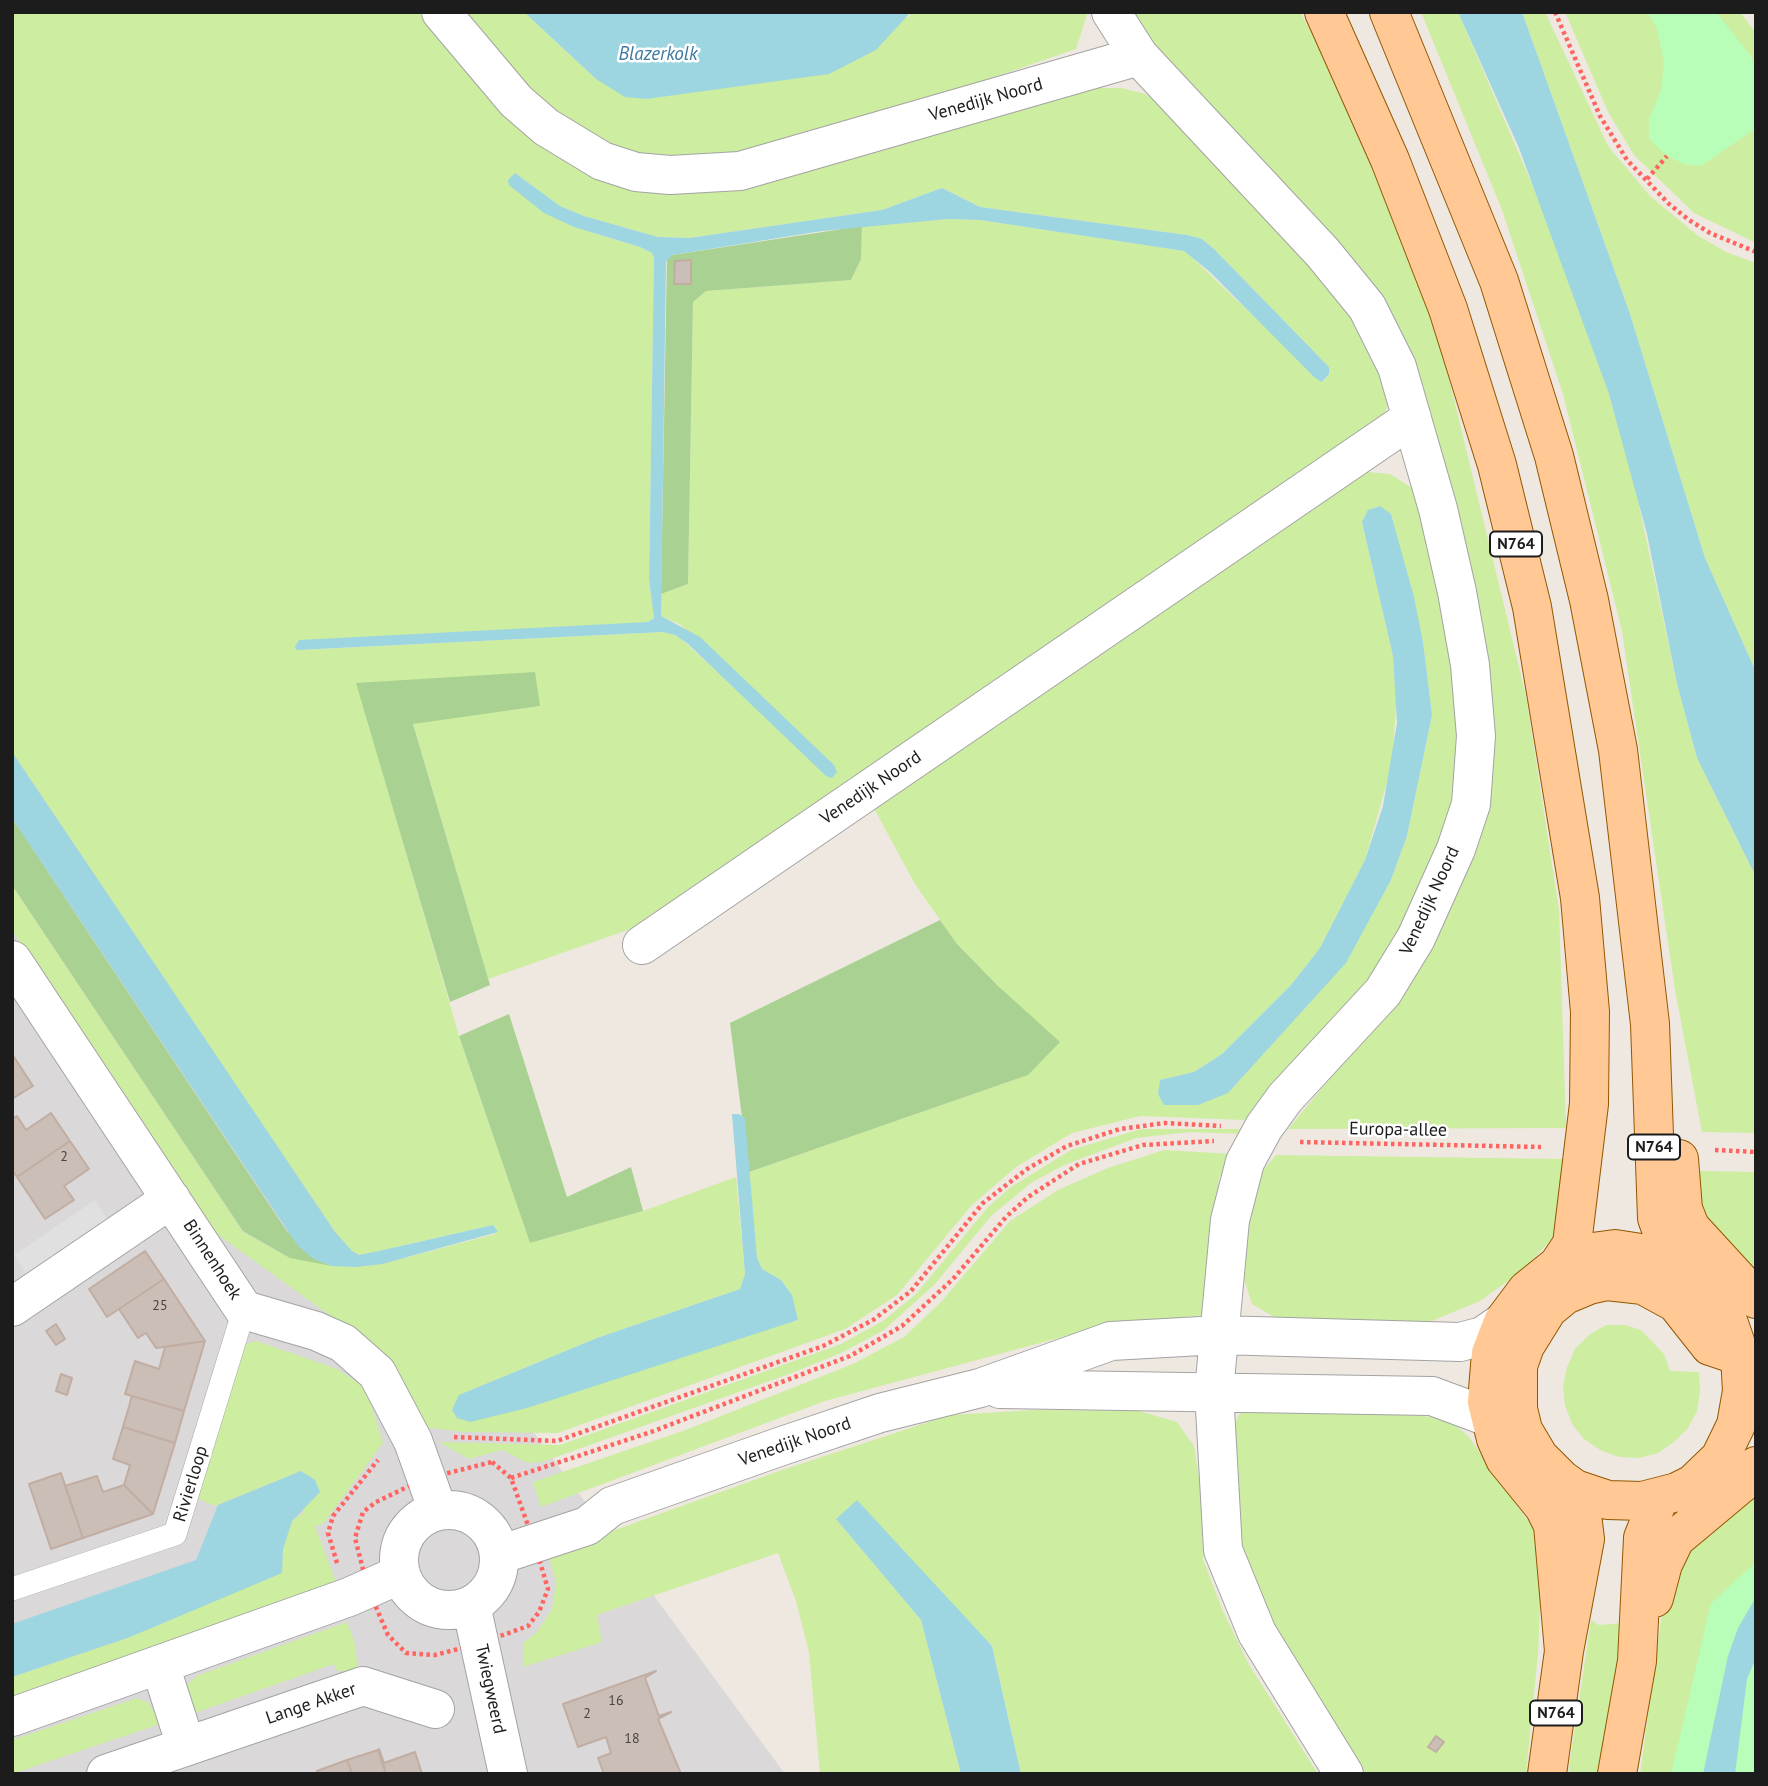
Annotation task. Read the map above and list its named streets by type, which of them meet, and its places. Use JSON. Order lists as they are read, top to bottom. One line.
{"streets":{"main road":["N764"],"street":["Venedijk Noord","Binnenhoek","Twiegweerd","Lange Akker"],"lane":["Rivierloop"],"path":["Europa-allee"]},"crossings":[["Venedijk Noord","N764"],["Venedijk Noord","Europa-allee"],["Binnenhoek","Rivierloop"]],"water":["Blazerkolk"],"house_numbers":["2","25","16","2","18"]}
